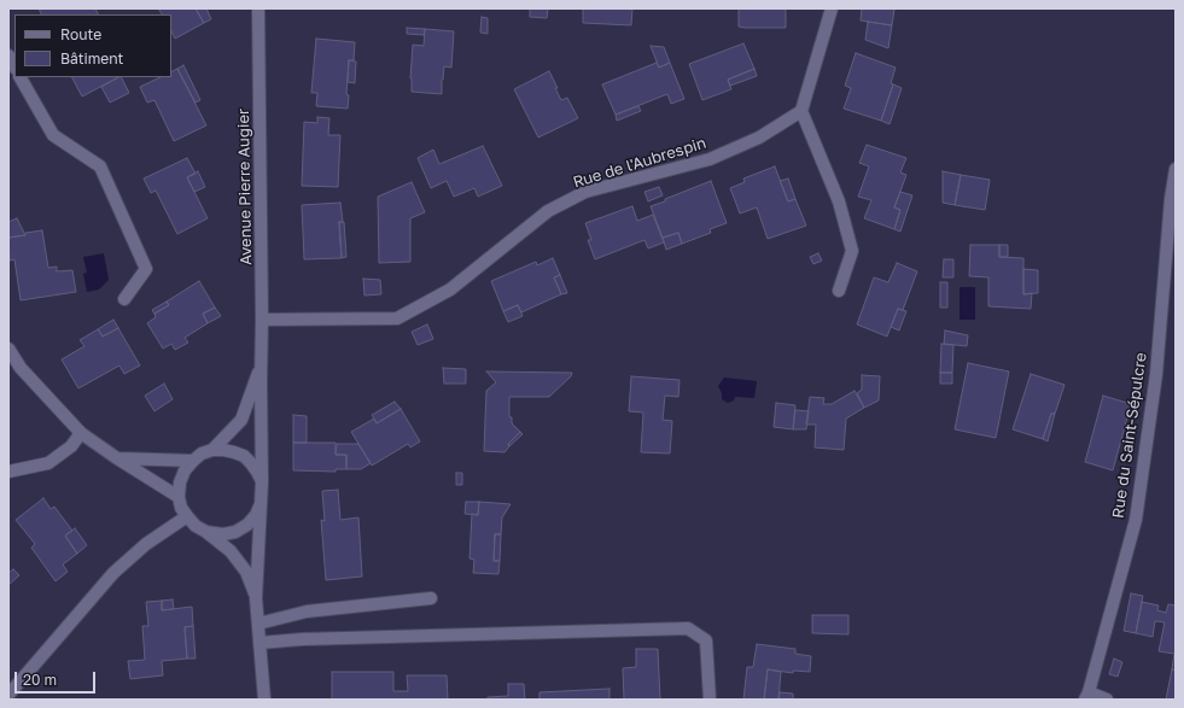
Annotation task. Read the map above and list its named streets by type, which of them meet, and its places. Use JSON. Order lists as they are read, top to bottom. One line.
{"streets":{"street":["Rue de l'Aubrespin","Avenue Pierre Augier","Rue du Saint-Sépulcre"]},"crossings":[["Rue de l'Aubrespin","Avenue Pierre Augier"]],"legend":["Route","Bâtiment"],"scale_bar":"20 m"}
